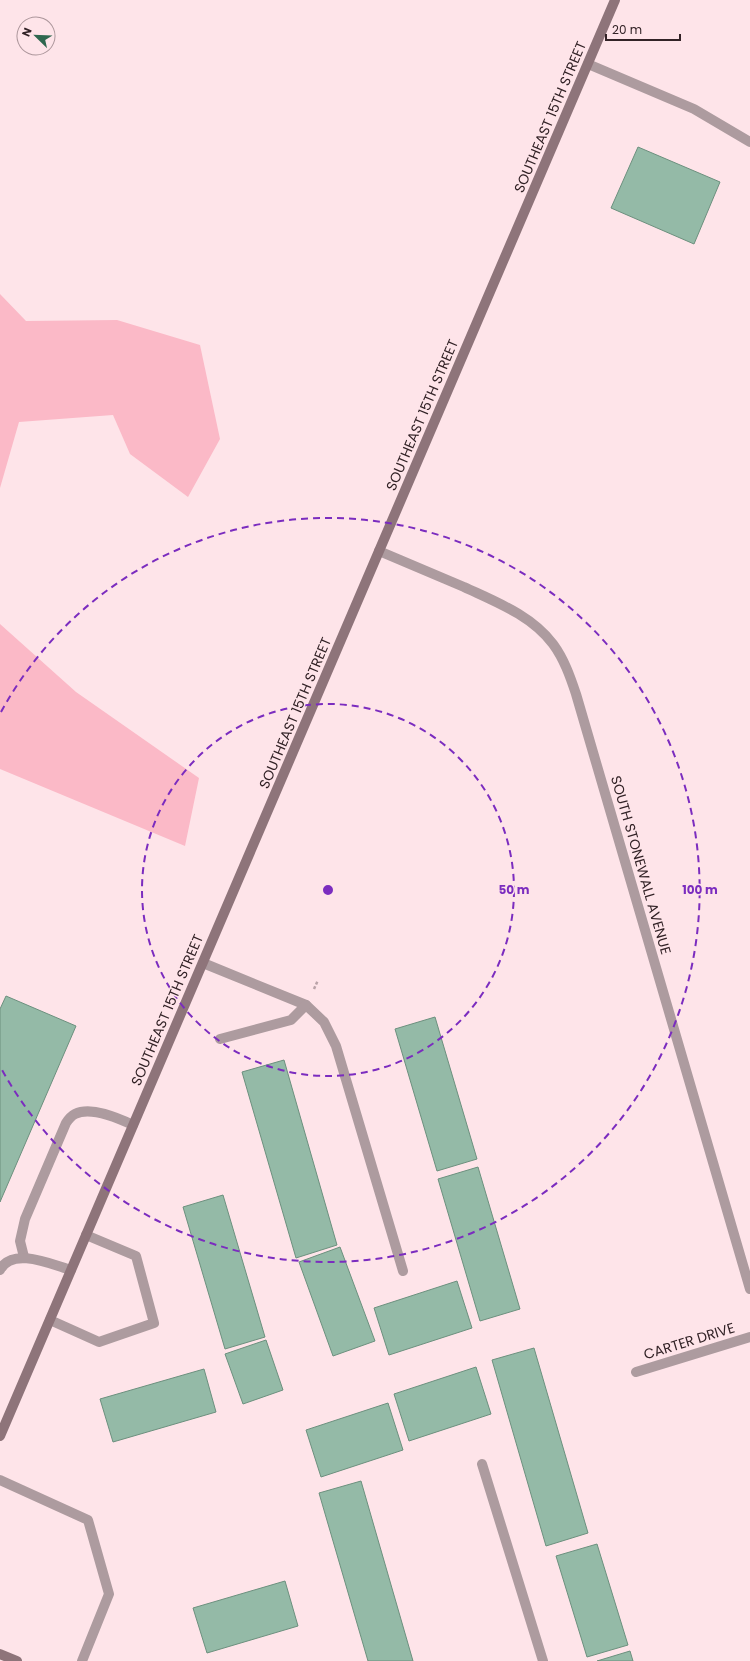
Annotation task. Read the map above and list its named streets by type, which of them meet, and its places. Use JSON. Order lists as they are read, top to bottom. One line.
{"streets":{"main road":["SOUTHEAST 15TH STREET"],"street":["SOUTH STONEWALL AVENUE","CARTER DRIVE"]},"crossings":[["SOUTHEAST 15TH STREET","SOUTH STONEWALL AVENUE"]],"scale_bar":"20 m","north":"top left","rings":["50 m","100 m"]}
